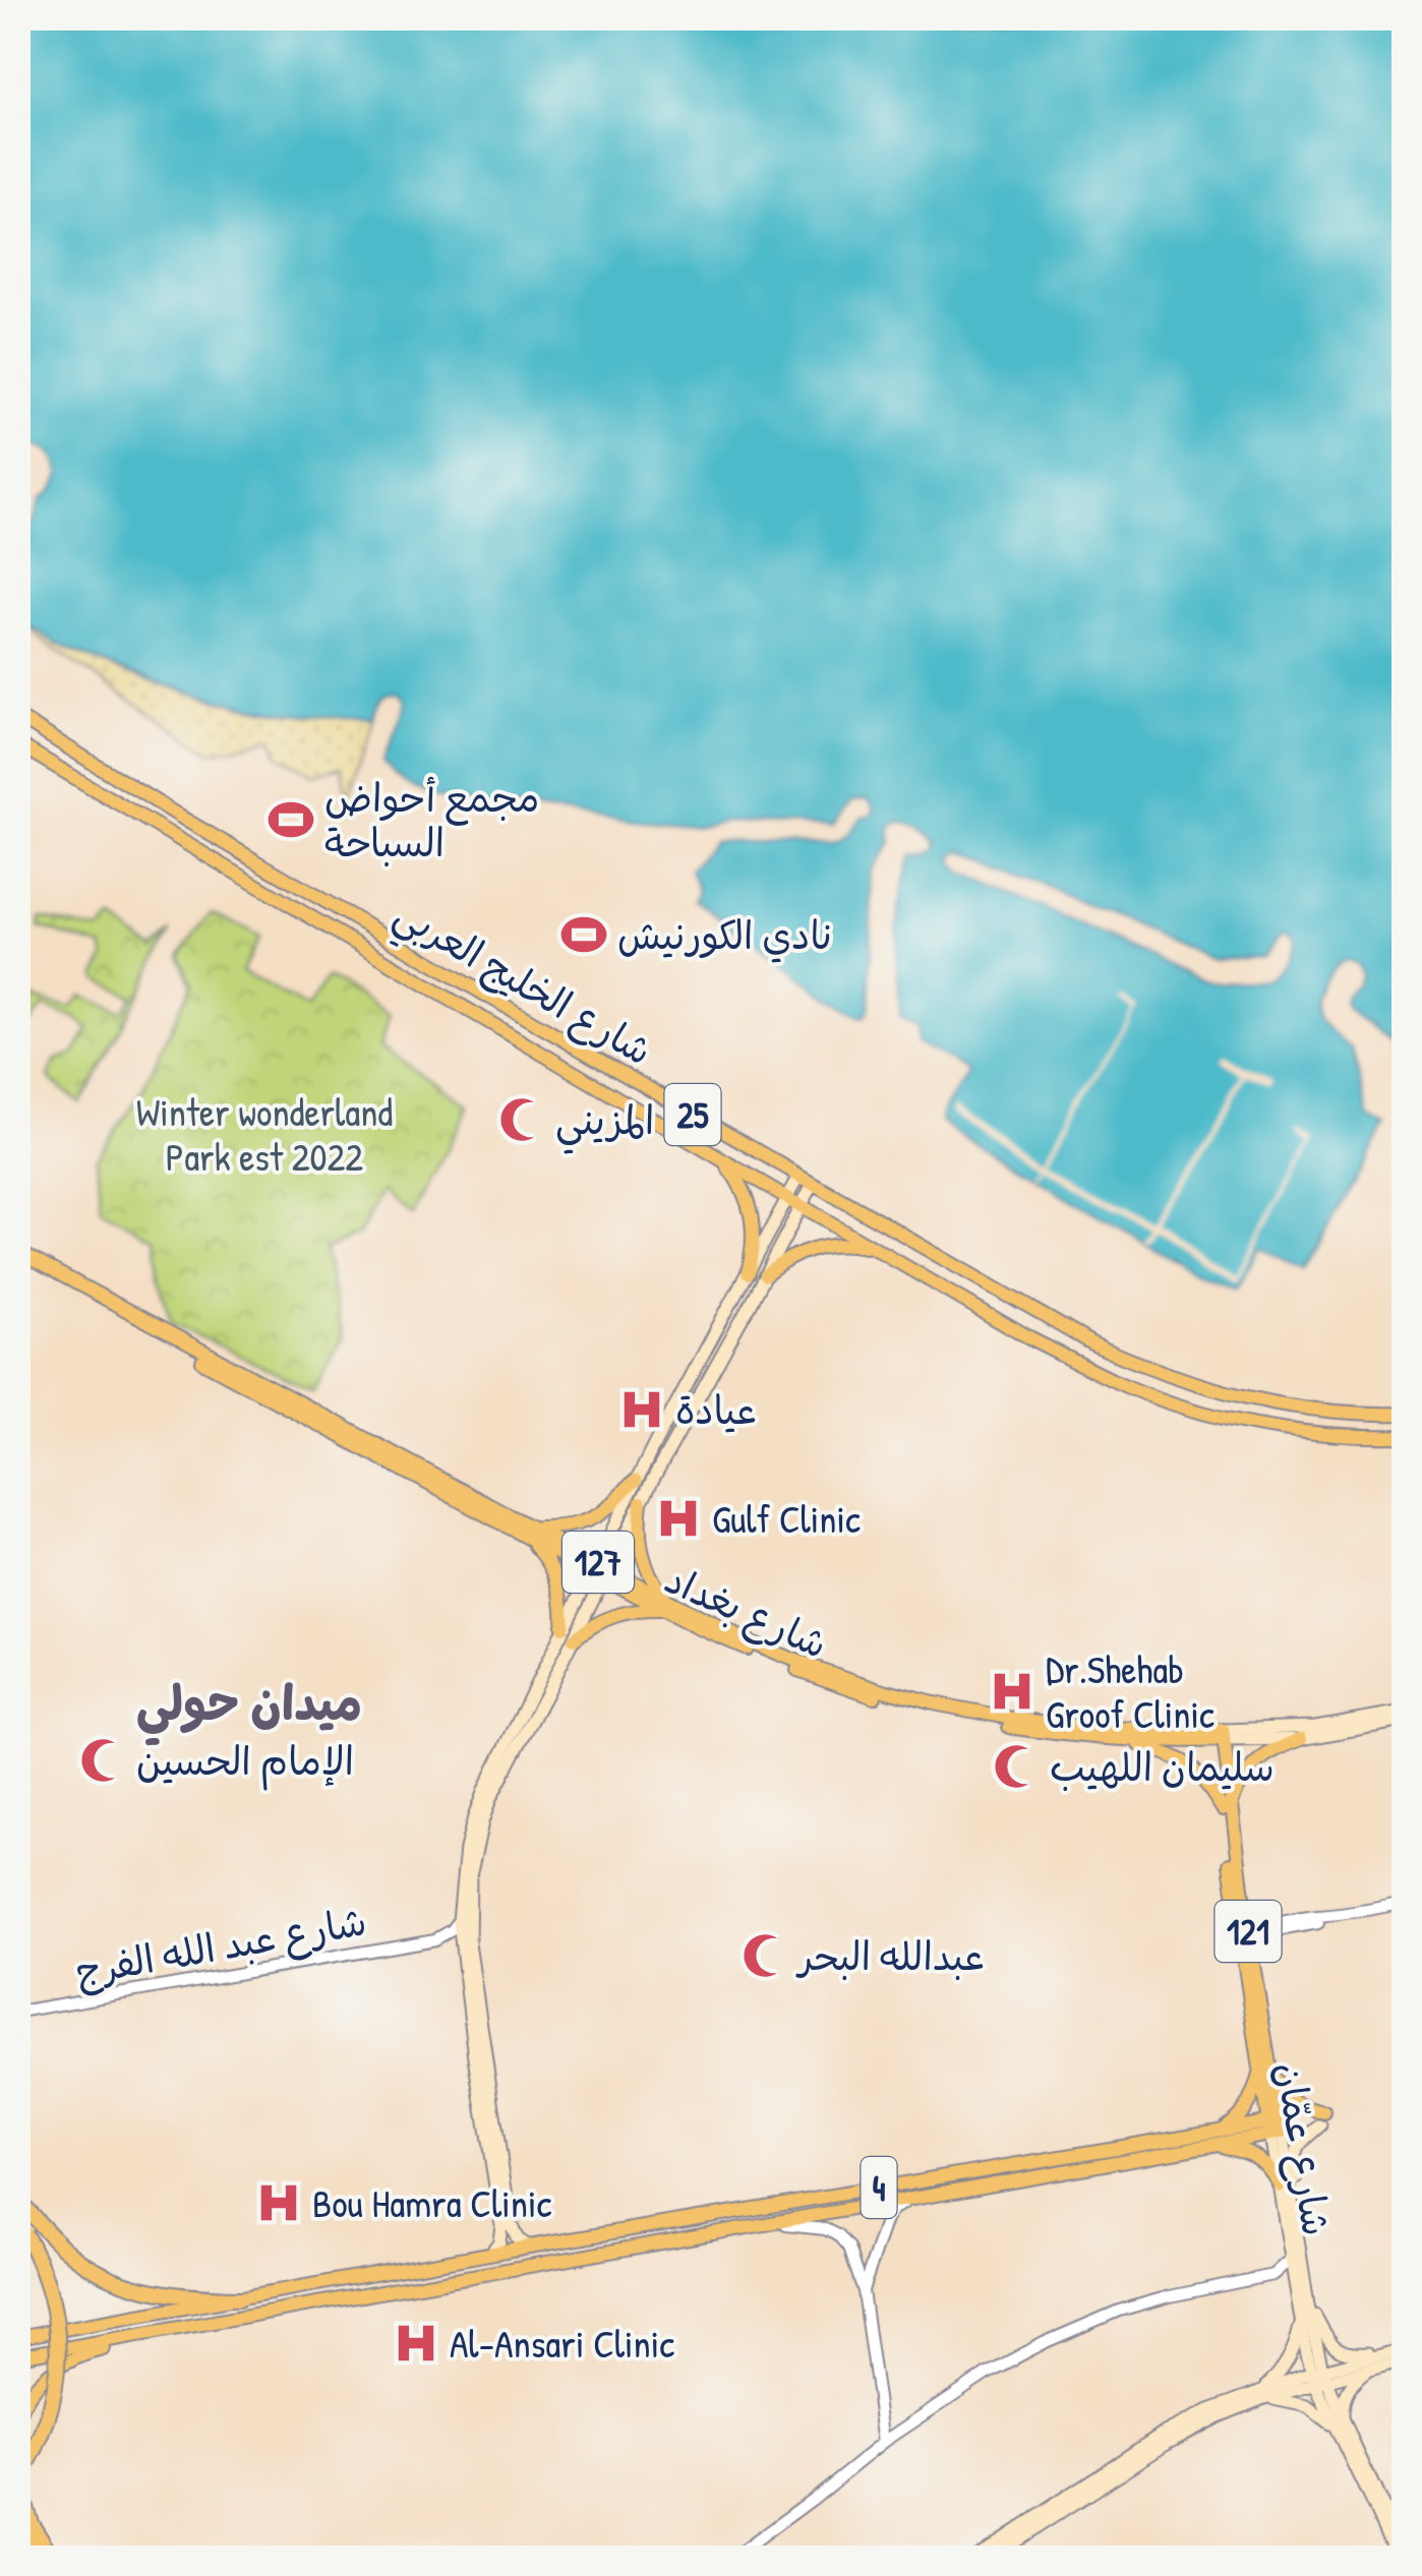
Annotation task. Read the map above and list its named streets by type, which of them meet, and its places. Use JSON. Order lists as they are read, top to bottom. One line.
{"streets":{"main road":["شارع الخليج العربي","25","127","شارع بغداد","121","شارع عمّان","4"],"street":["شارع عبد الله الفرج"]},"crossings":[["شارع بغداد","شارع عمّان"],["شارع عمّان","4"]],"districts":["ميدان حولي"],"parks":["Winter wonderland Park est 2022"],"places":{"sports":["مجمع أحواض السباحة","نادي الكورنيش"],"mosque":["المزيني","الإمام الحسين","سليمان اللهيب","عبدالله البحر"],"hospital":["عيادة","Gulf Clinic","Dr.Shehab Groof Clinic","Bou Hamra Clinic","Al-Ansari Clinic"]}}
